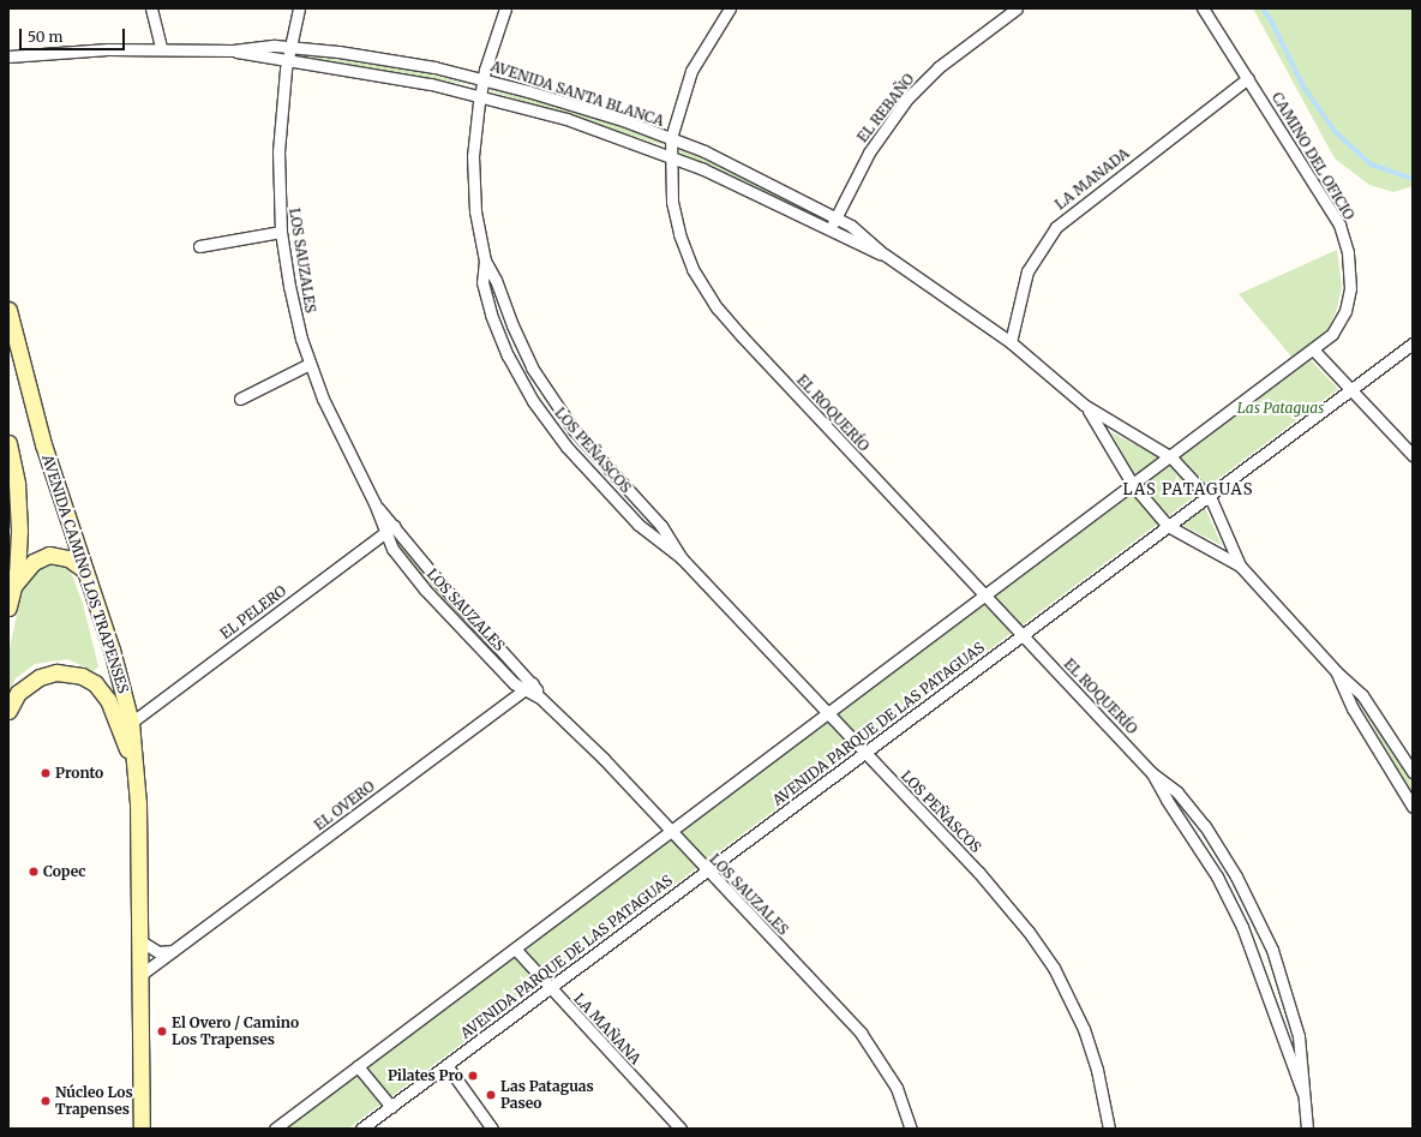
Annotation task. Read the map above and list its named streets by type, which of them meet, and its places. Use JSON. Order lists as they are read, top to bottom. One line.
{"streets":{"main road":["AVENIDA CAMINO LOS TRAPENSES"],"street":["AVENIDA SANTA BLANCA","EL REBAÑO","CAMINO DEL OFICIO","LA MANADA","LOS SAUZALES","EL ROQUERÍO","LOS PEÑASCOS","EL PELERO","AVENIDA PARQUE DE LAS PATAGUAS","EL OVERO","LA MAÑANA"]},"crossings":[["AVENIDA SANTA BLANCA","EL REBAÑO"],["AVENIDA SANTA BLANCA","LA MANADA"],["AVENIDA SANTA BLANCA","LOS SAUZALES"],["AVENIDA SANTA BLANCA","EL ROQUERÍO"],["AVENIDA SANTA BLANCA","LOS PEÑASCOS"],["AVENIDA SANTA BLANCA","AVENIDA PARQUE DE LAS PATAGUAS"],["CAMINO DEL OFICIO","LA MANADA"],["LOS SAUZALES","EL PELERO"],["LOS SAUZALES","AVENIDA PARQUE DE LAS PATAGUAS"],["LOS SAUZALES","EL OVERO"],["EL ROQUERÍO","AVENIDA PARQUE DE LAS PATAGUAS"],["LOS PEÑASCOS","AVENIDA PARQUE DE LAS PATAGUAS"],["AVENIDA CAMINO LOS TRAPENSES","EL PELERO"],["AVENIDA CAMINO LOS TRAPENSES","EL OVERO"],["AVENIDA PARQUE DE LAS PATAGUAS","LA MAÑANA"]],"districts":["LAS PATAGUAS"],"parks":["Las Pataguas"],"places":["Pronto","Copec","El Overo / Camino Los Trapenses","Pilates Pro","Las Pataguas Paseo","Núcleo Los Trapenses"],"scale_bar":"50 m"}
